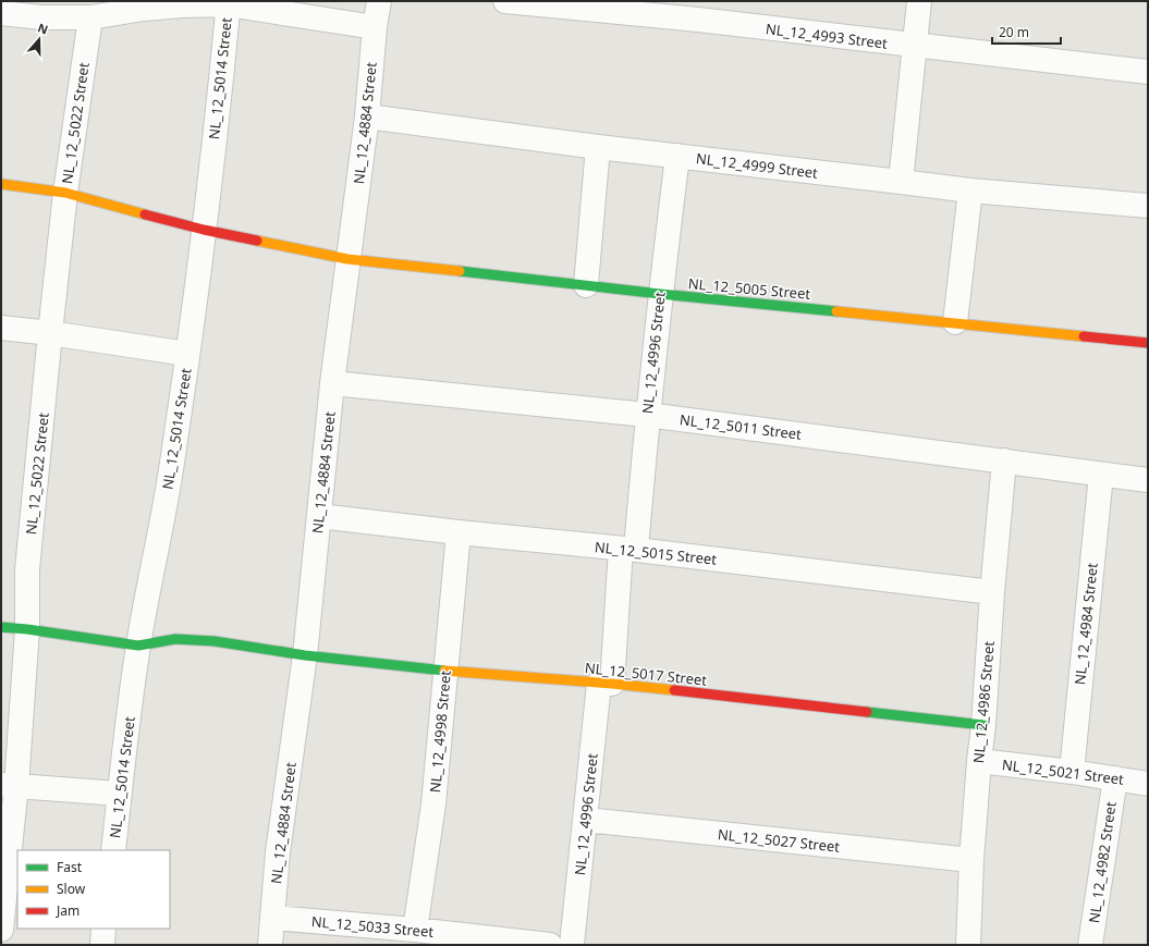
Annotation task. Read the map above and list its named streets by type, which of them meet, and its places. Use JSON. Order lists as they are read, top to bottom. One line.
{"streets":{"street":["NL_12_4993 Street","NL_12_5014 Street","NL_12_5022 Street","NL_12_4884 Street","NL_12_4999 Street","NL_12_5005 Street","NL_12_4996 Street","NL_12_5011 Street","NL_12_5015 Street","NL_12_4984 Street","NL_12_5017 Street","NL_12_4986 Street","NL_12_4998 Street","NL_12_5021 Street","NL_12_5027 Street","NL_12_4982 Street","NL_12_5033 Street"]},"crossings":[["NL_12_5014 Street","NL_12_5005 Street"],["NL_12_5014 Street","NL_12_5017 Street"],["NL_12_5022 Street","NL_12_5005 Street"],["NL_12_5022 Street","NL_12_5017 Street"],["NL_12_4884 Street","NL_12_4999 Street"],["NL_12_4884 Street","NL_12_5005 Street"],["NL_12_4884 Street","NL_12_5011 Street"],["NL_12_4884 Street","NL_12_5015 Street"],["NL_12_4884 Street","NL_12_5017 Street"],["NL_12_4884 Street","NL_12_5033 Street"],["NL_12_4999 Street","NL_12_4996 Street"],["NL_12_5005 Street","NL_12_4996 Street"],["NL_12_4996 Street","NL_12_5011 Street"],["NL_12_4996 Street","NL_12_5015 Street"],["NL_12_4996 Street","NL_12_5017 Street"],["NL_12_4996 Street","NL_12_5027 Street"],["NL_12_5011 Street","NL_12_4984 Street"],["NL_12_5011 Street","NL_12_4986 Street"],["NL_12_5015 Street","NL_12_4986 Street"],["NL_12_5015 Street","NL_12_4998 Street"],["NL_12_4984 Street","NL_12_5021 Street"],["NL_12_5017 Street","NL_12_4986 Street"],["NL_12_5017 Street","NL_12_4998 Street"],["NL_12_4986 Street","NL_12_5021 Street"],["NL_12_4986 Street","NL_12_5027 Street"],["NL_12_4998 Street","NL_12_5033 Street"],["NL_12_5021 Street","NL_12_4982 Street"]],"legend":["Fast","Slow","Jam"],"scale_bar":"20 m","north":"top"}
